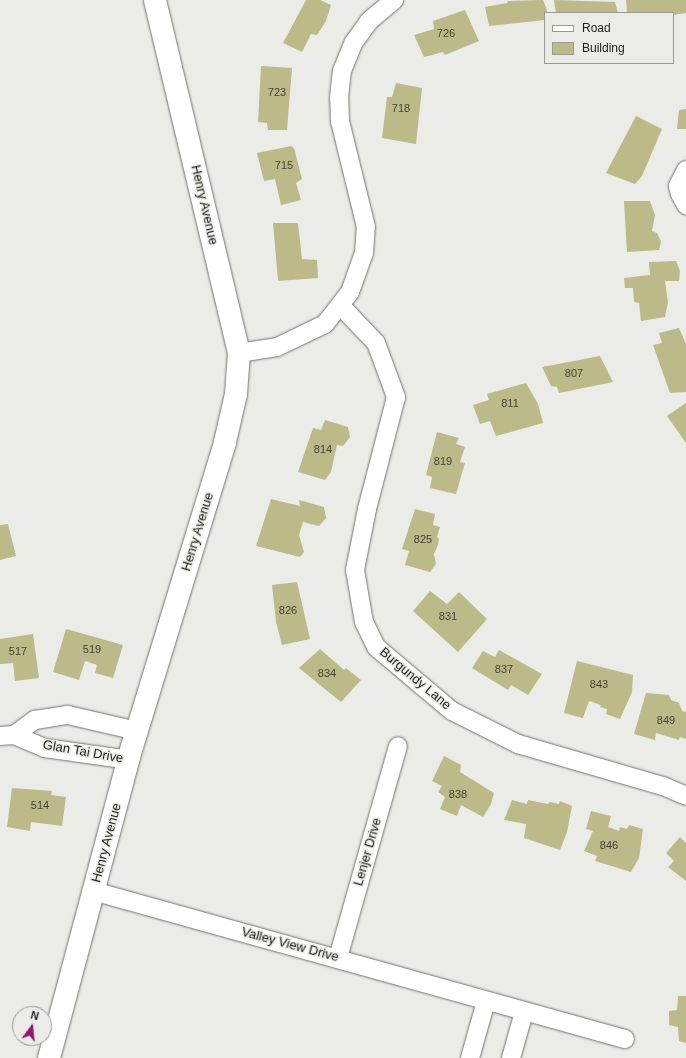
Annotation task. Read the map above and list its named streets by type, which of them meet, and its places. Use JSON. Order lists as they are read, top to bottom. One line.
{"streets":{"street":["Henry Avenue","Burgundy Lane","Glan Tai Drive","Lenjer Drive","Valley View Drive"]},"crossings":[["Henry Avenue","Glan Tai Drive"],["Henry Avenue","Valley View Drive"],["Lenjer Drive","Valley View Drive"]],"house_numbers":["726","723","718","715","807","811","814","819","825","826","831","519","517","837","834","843","849","838","514","846"],"legend":["Road","Building"],"north":"top"}
